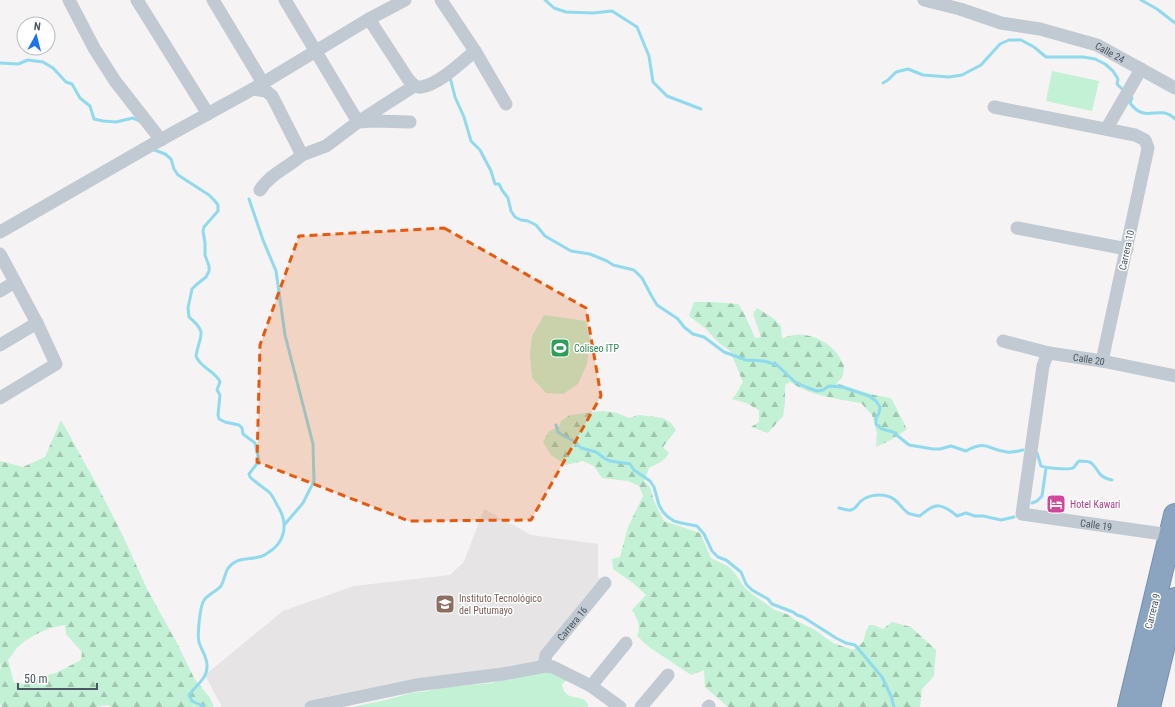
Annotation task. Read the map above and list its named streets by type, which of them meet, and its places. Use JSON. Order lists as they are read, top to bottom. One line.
{"streets":{"highway":["Carrera 9"],"street":["Calle 24","Carrera 10","Calle 20","Calle 19","Carrera 16"]},"crossings":[["Carrera 10","Calle 20"],["Calle 20","Calle 19"],["Calle 19","Carrera 9"]],"places":{"sports":["Coliseo ITP"],"hotel":["Hotel Kawari"],"school or university":["Instituto Tecnológico del Putumayo"]},"scale_bar":"50 m","north":"top"}
